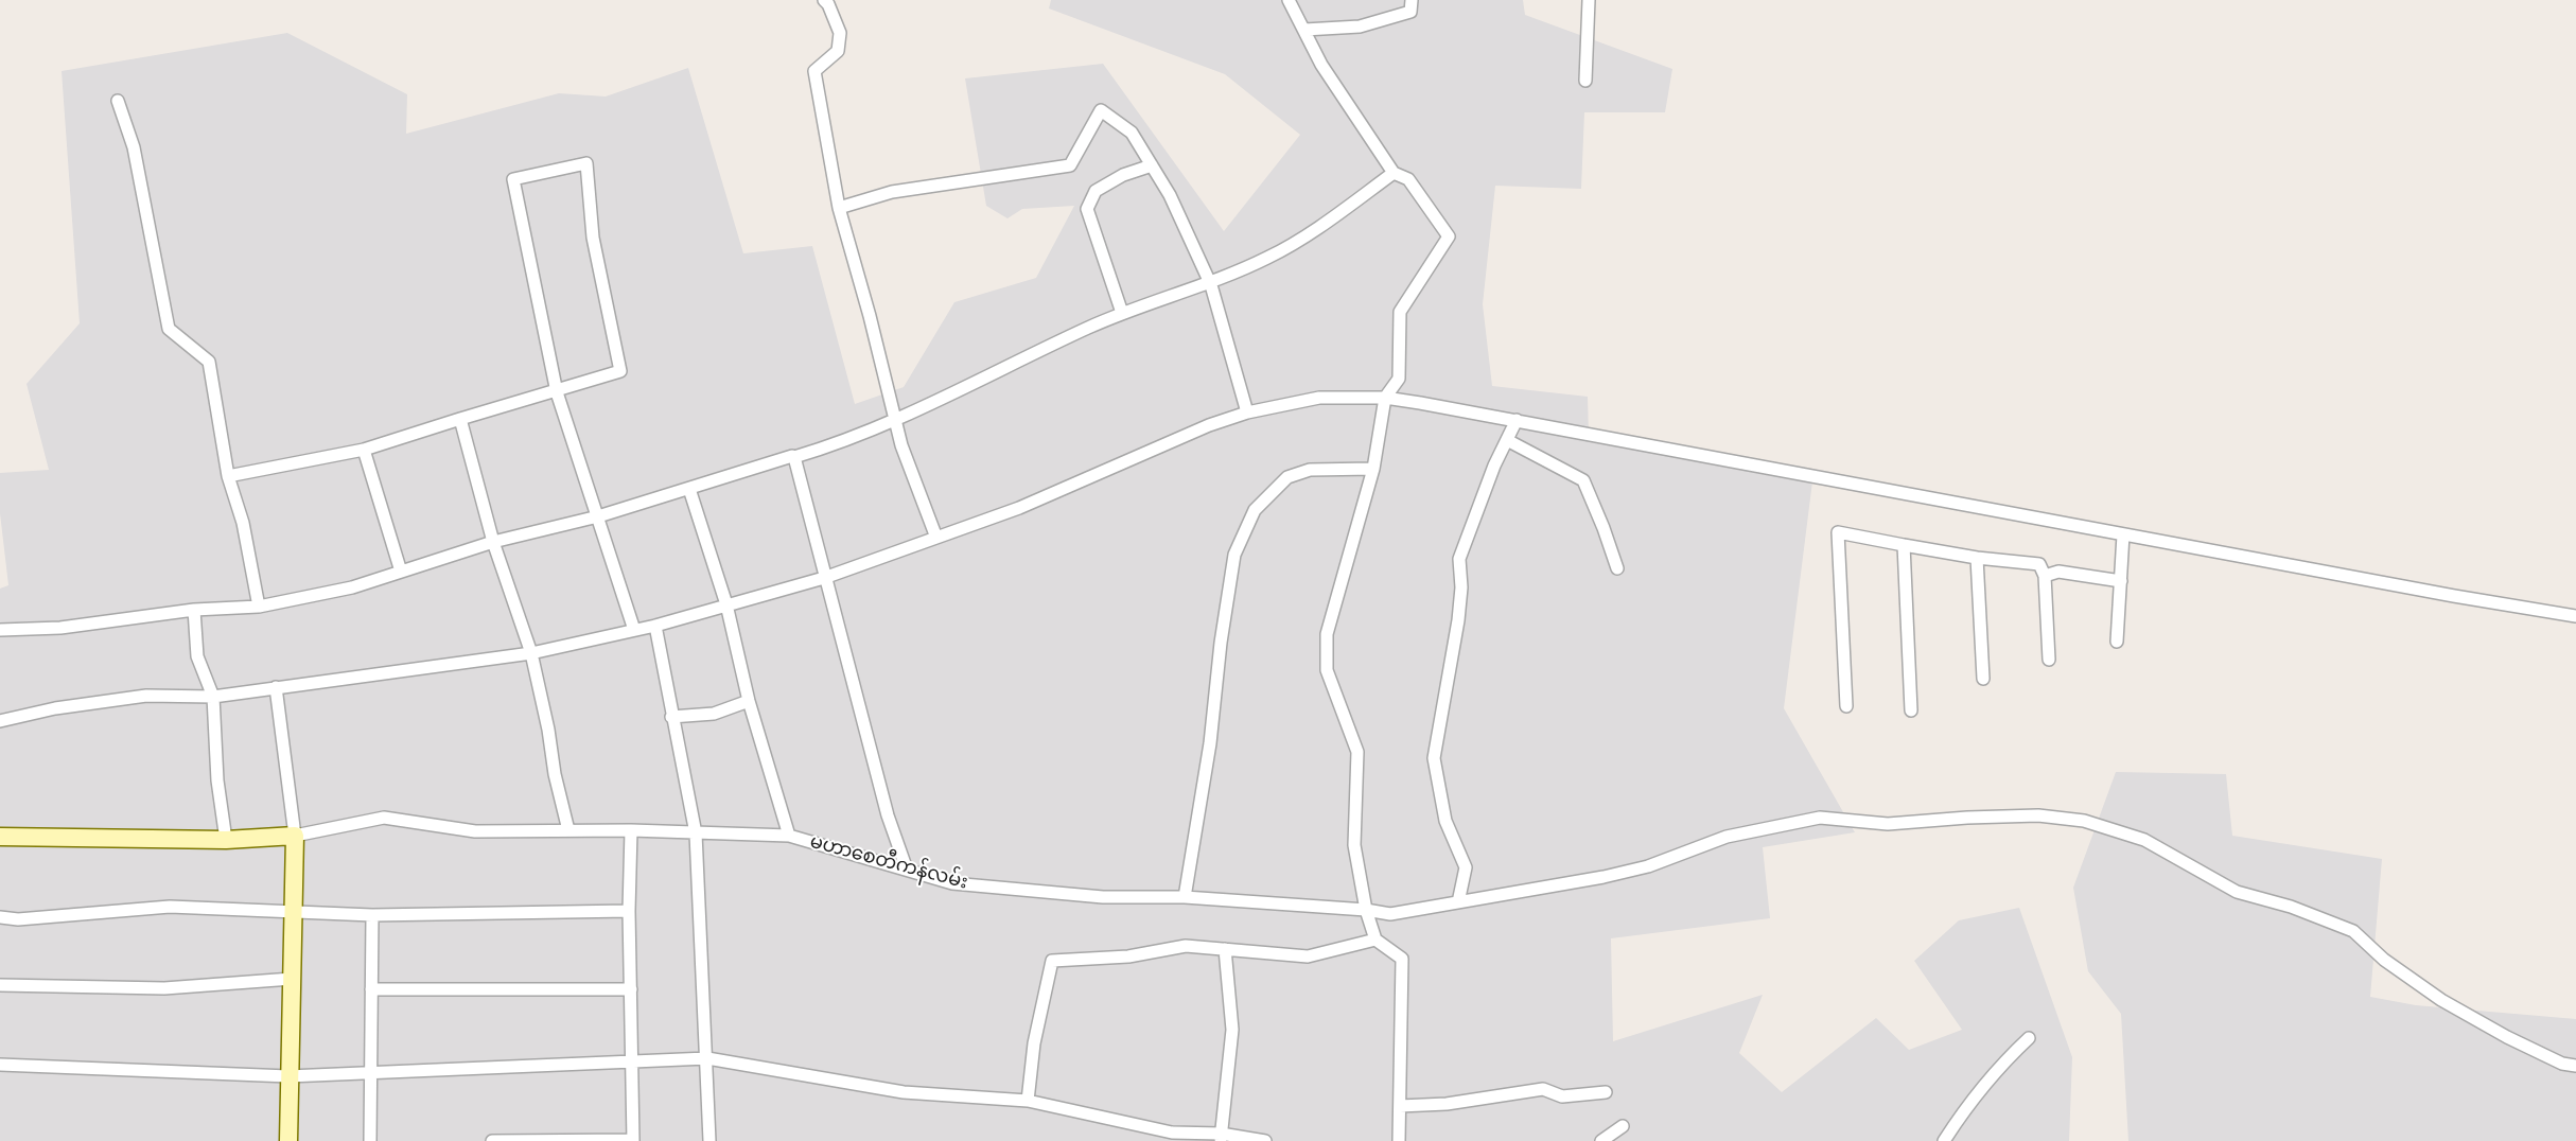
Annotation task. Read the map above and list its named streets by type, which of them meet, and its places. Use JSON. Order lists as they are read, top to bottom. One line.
{"streets":{"street":["မဟာစေတီကန်လမ်း"]}}
